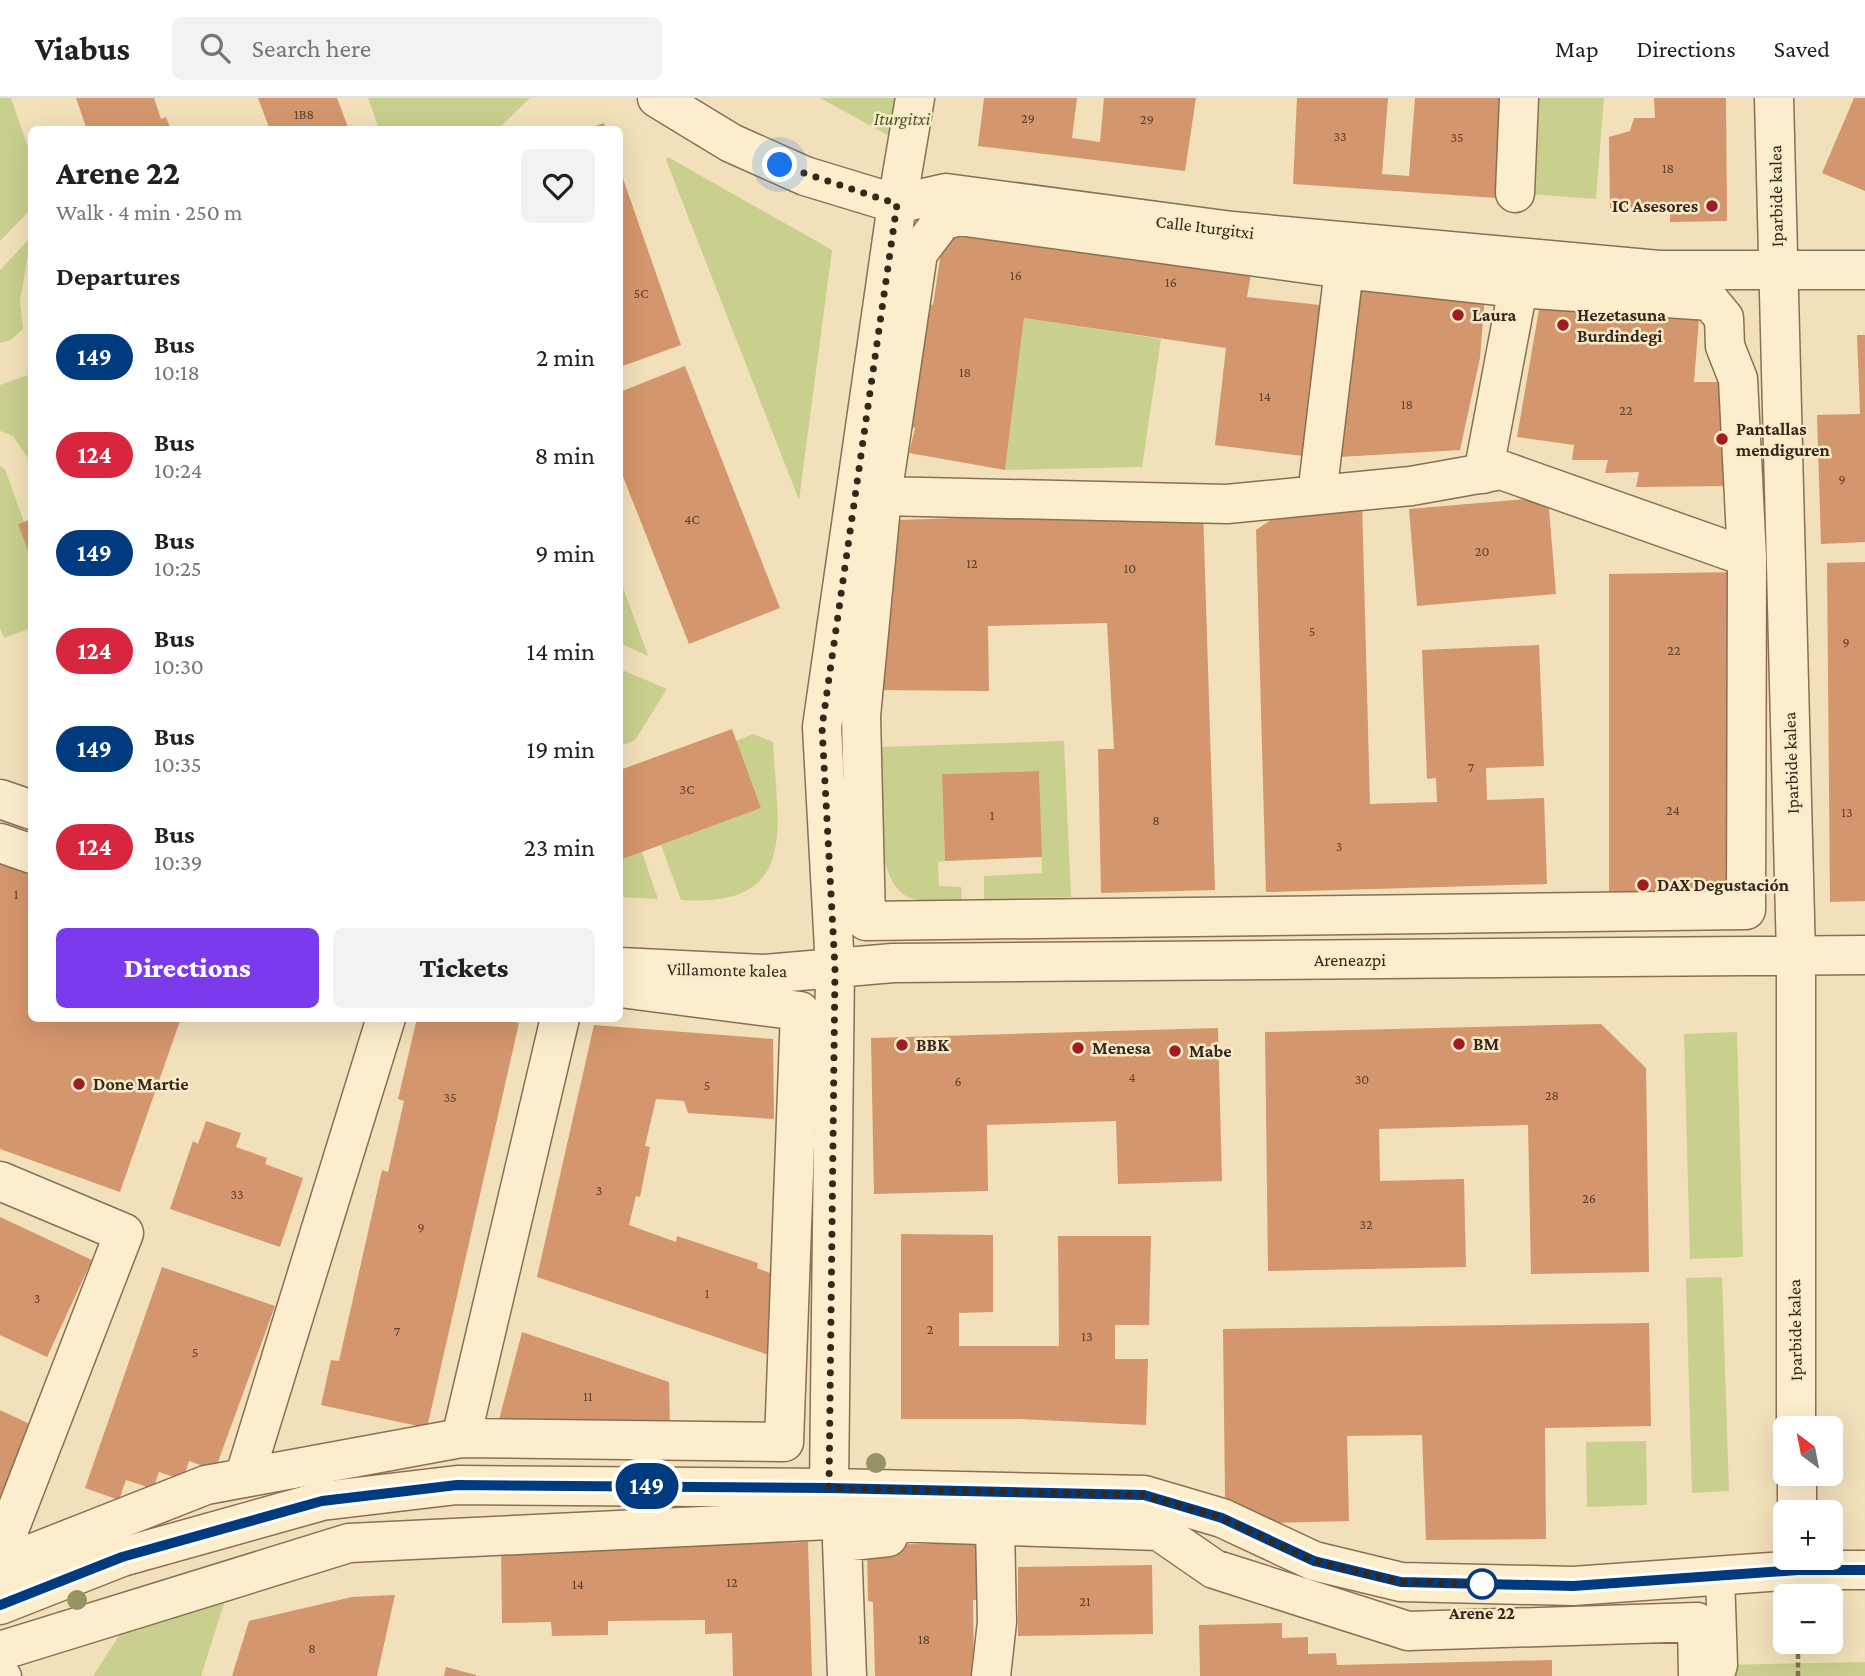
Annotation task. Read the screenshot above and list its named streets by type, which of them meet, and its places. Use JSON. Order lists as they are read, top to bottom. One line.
{"streets":{"street":["Iparbide kalea","Calle Iturgitxi","Areneazpi","Villamonte kalea"]},"crossings":[["Iparbide kalea","Calle Iturgitxi"],["Iparbide kalea","Areneazpi"],["Areneazpi","Villamonte kalea"]],"parks":["Iturgitxi"],"places":["IC Asesores","Laura","Hezetasuna Burdindegi","Pantallas mendiguren","DAX Degustación","BM","BBK","Menesa","Mabe","Done Martie","Arene 22"],"lines":["bus line 149"],"house_numbers":["1B8","29","29","33","35","18","16","16","5C","18","14","18","22","9","4C","20","12","10","5","9","22","7","3C","24","13","1","8","3","1","4","30","6","5","28","35","3","33","26","32","9","1","3","2","7","13","5","11","12","14","21","18","8"],"north":"top left","page":{"header":"Viabus","search":"Search here","nav":["Map","Directions","Saved"],"on_map":"149","heading":[["Arene 22","Walk · 4 min · 250 m"],"Departures"],"list":[{"mark":"149","name":"Bus","note":"10:18","value":"2 min"},{"mark":"124","name":"Bus","note":"10:24","value":"8 min"},{"mark":"149","name":"Bus","note":"10:25","value":"9 min"},{"mark":"124","name":"Bus","note":"10:30","value":"14 min"},{"mark":"149","name":"Bus","note":"10:35","value":"19 min"},{"mark":"124","name":"Bus","note":"10:39","value":"23 min"}],"buttons":["Directions","Tickets"],"map_buttons":["+","−"]}}
